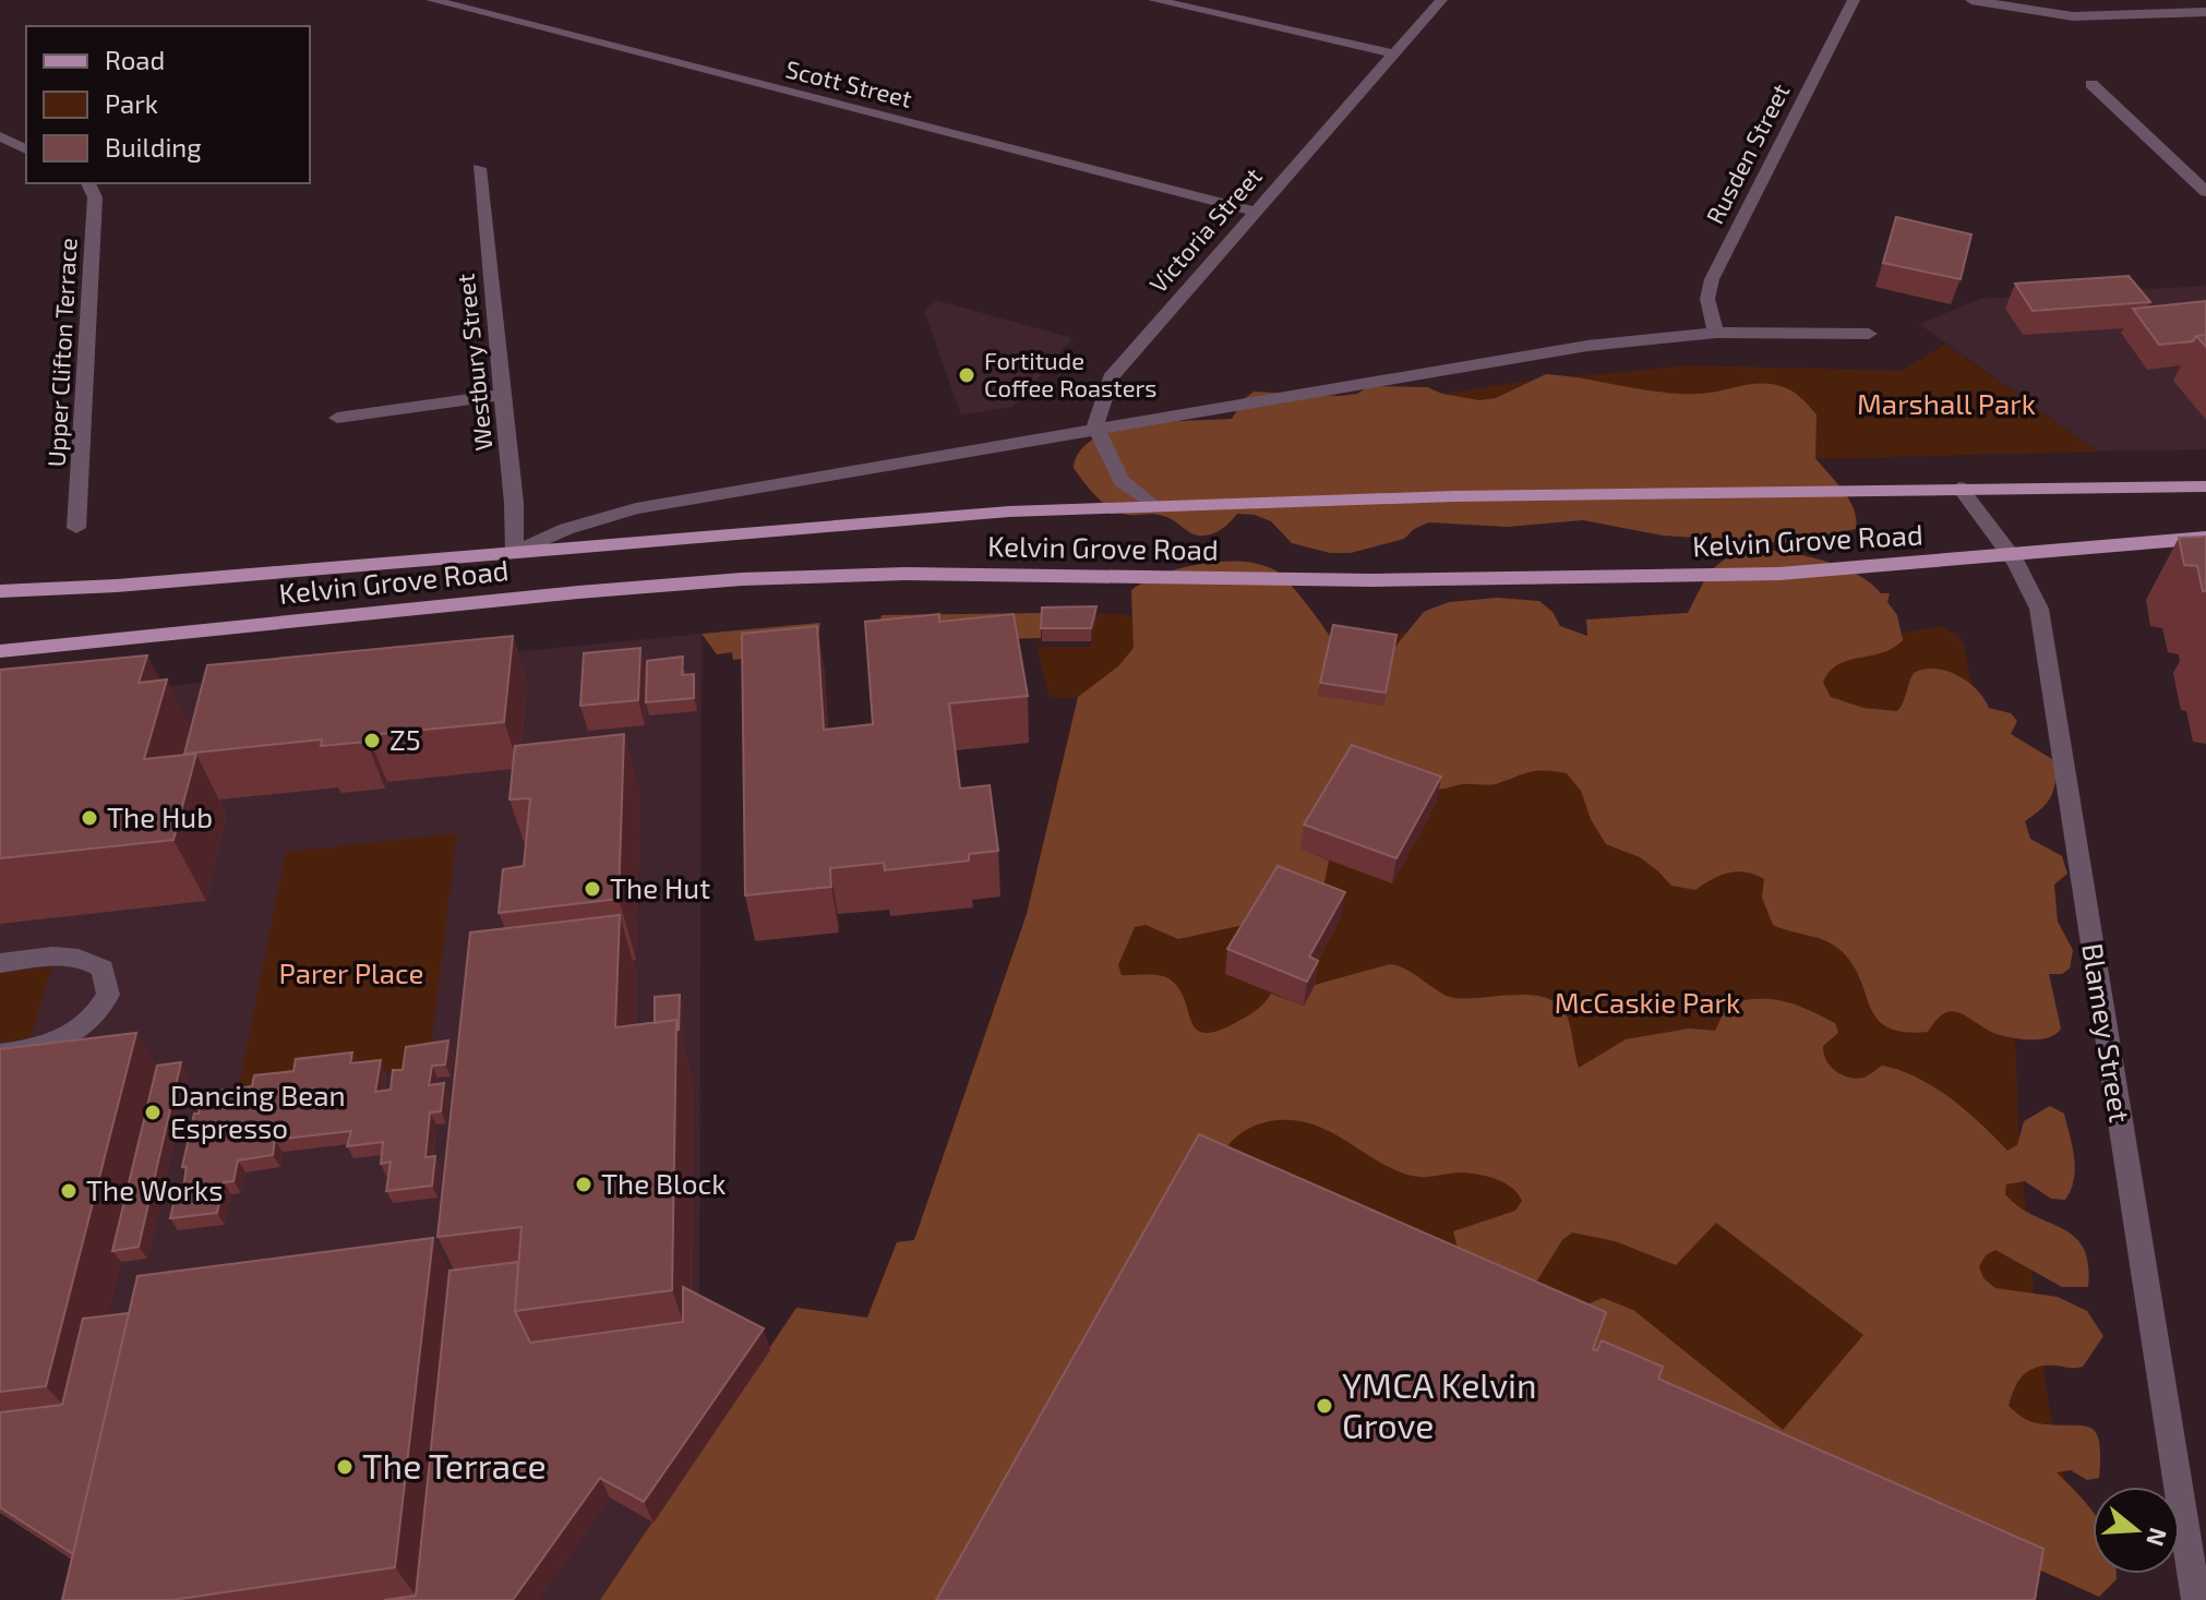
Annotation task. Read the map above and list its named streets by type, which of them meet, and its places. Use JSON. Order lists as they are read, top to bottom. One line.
{"streets":{"main road":["Kelvin Grove Road"],"street":["Scott Street","Rusden Street","Victoria Street","Upper Clifton Terrace","Westbury Street","Blamey Street"]},"crossings":[["Scott Street","Victoria Street"],["Rusden Street","Kelvin Grove Road"],["Victoria Street","Kelvin Grove Road"],["Westbury Street","Kelvin Grove Road"],["Kelvin Grove Road","Blamey Street"]],"parks":["Marshall Park","Parer Place","McCaskie Park"],"places":["Fortitude Coffee Roasters","Z5","The Hub","The Hut","Dancing Bean Espresso","The Block","The Works","YMCA Kelvin Grove","The Terrace"],"legend":["Road","Park","Building"],"north":"right"}
